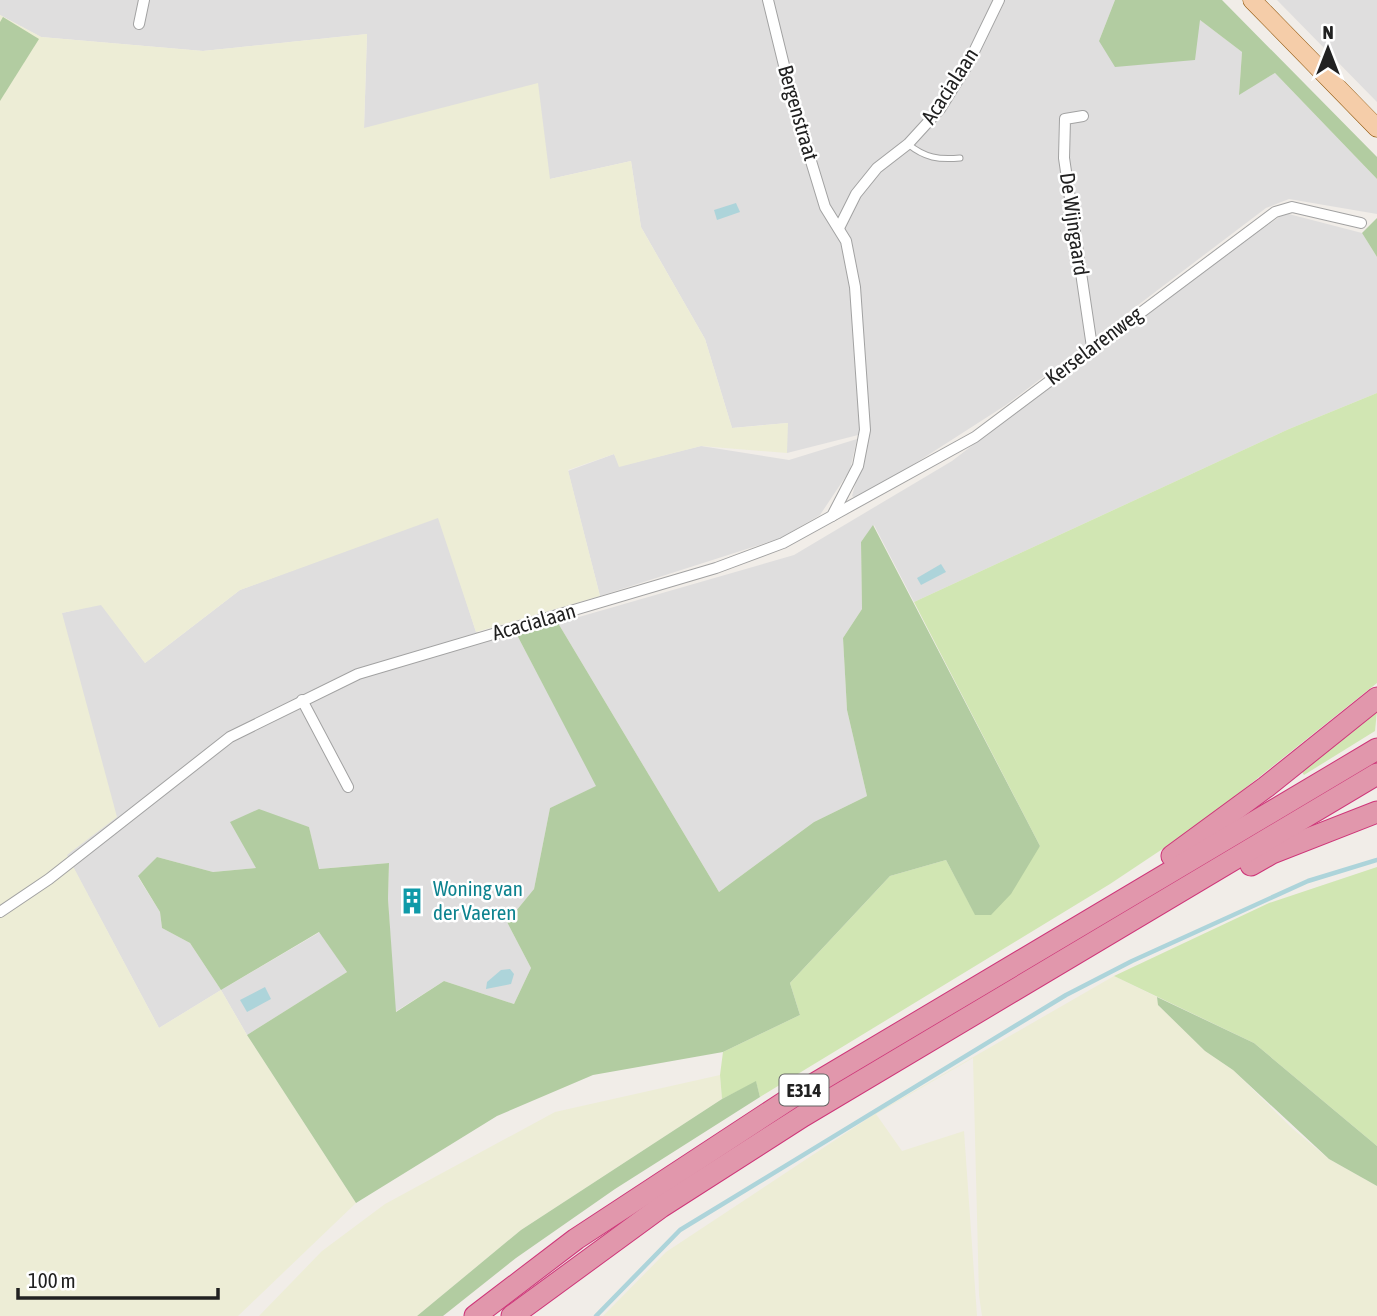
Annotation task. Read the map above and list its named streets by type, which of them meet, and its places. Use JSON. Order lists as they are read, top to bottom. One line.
{"streets":{"highway":["E314"],"street":["Acacialaan","Bergenstraat","De Wijngaard","Kerselarenweg"]},"crossings":[["Acacialaan","Bergenstraat"],["Acacialaan","Kerselarenweg"],["De Wijngaard","Kerselarenweg"]],"places":{"building":["Woning van der Vaeren"]},"scale_bar":"100 m","north":"top"}
